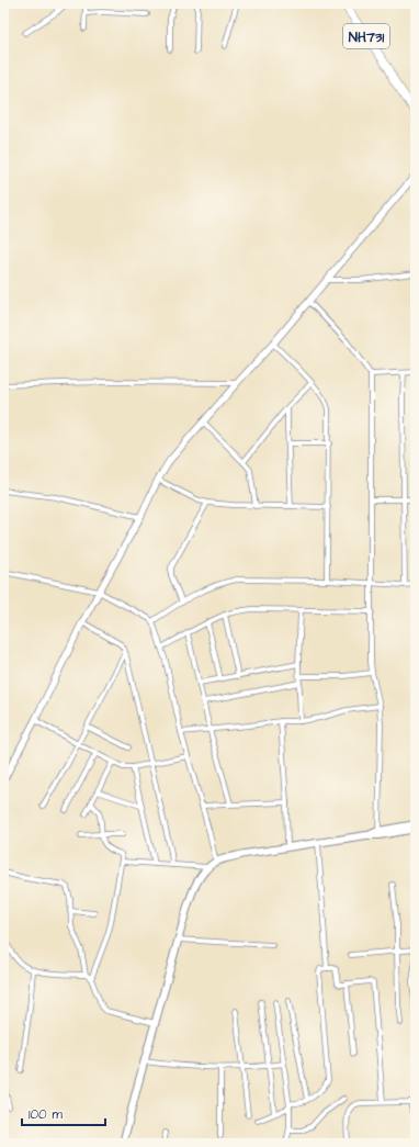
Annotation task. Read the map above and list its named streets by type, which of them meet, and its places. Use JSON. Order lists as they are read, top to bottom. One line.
{"streets":{"highway":["NH731"]},"scale_bar":"100 m"}
